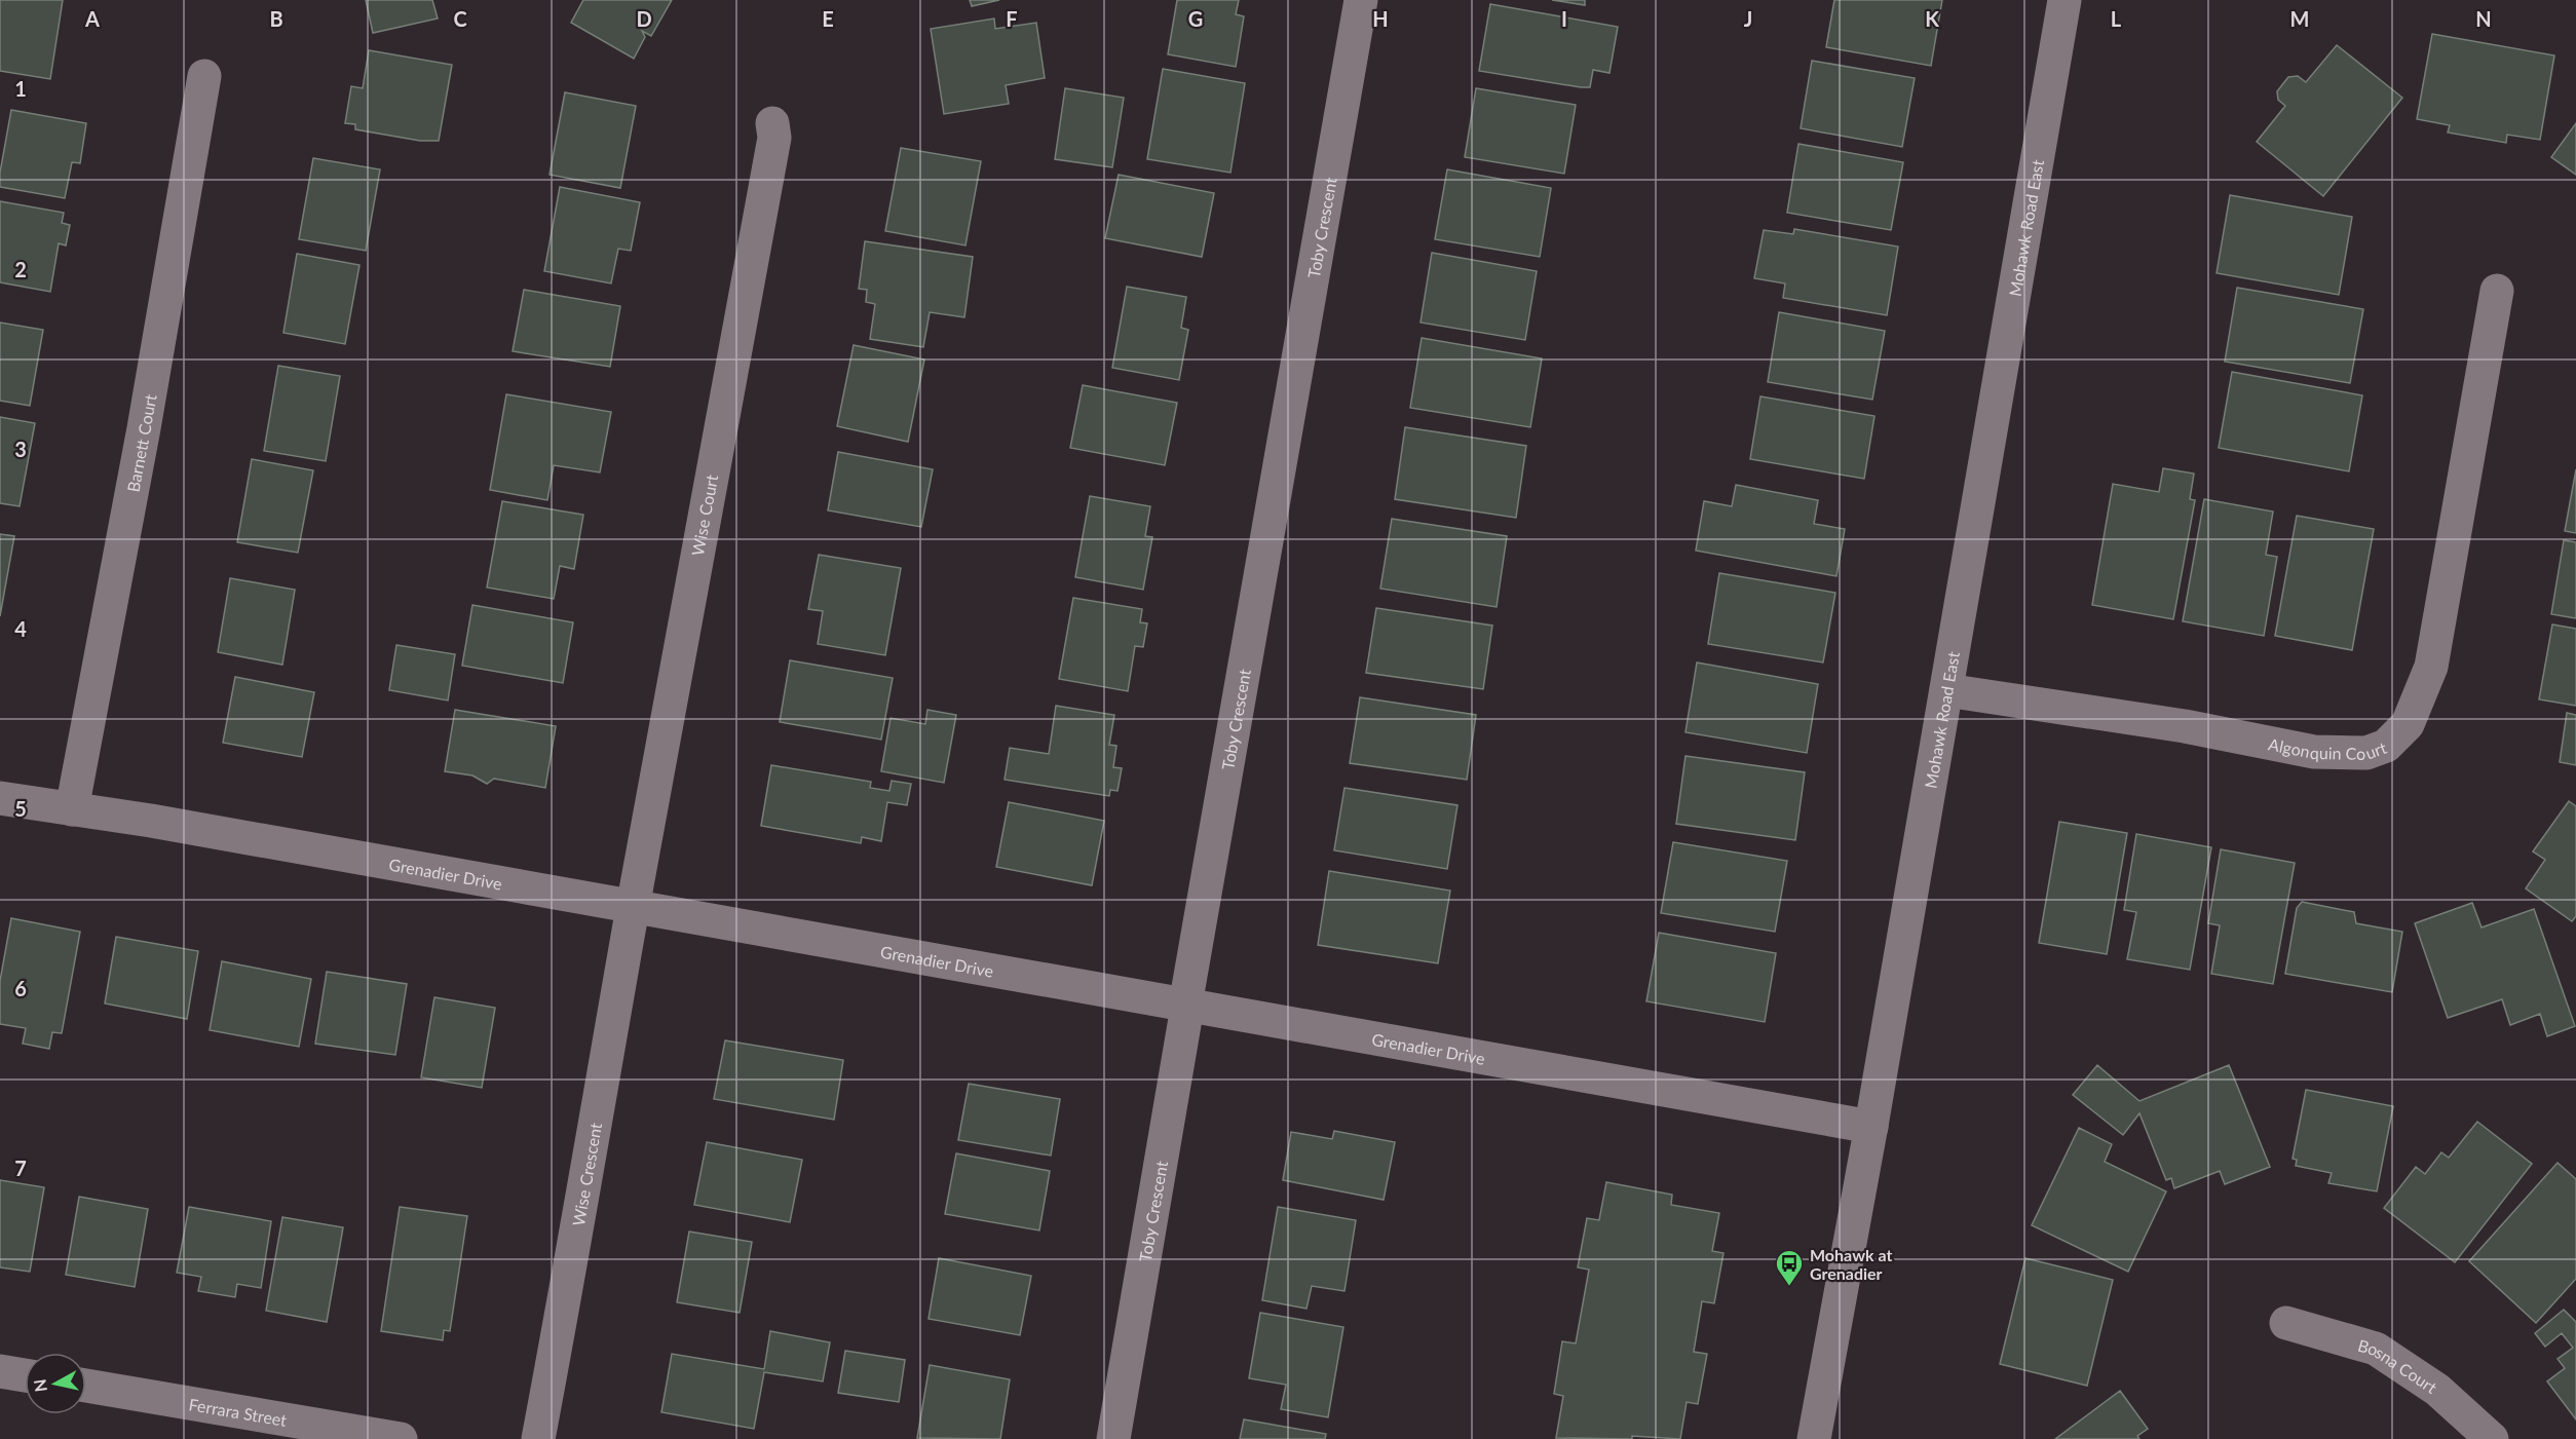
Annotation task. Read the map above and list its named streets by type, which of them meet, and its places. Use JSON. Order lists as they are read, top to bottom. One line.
{"streets":{"street":["Toby Crescent","Mohawk Road East","Barnett Court","Wise Court","Algonquin Court","Grenadier Drive","Wise Crescent","Bosna Court","Ferrara Street"]},"crossings":[["Toby Crescent","Grenadier Drive"],["Mohawk Road East","Algonquin Court"],["Mohawk Road East","Grenadier Drive"],["Barnett Court","Grenadier Drive"],["Wise Court","Grenadier Drive"],["Wise Court","Wise Crescent"],["Grenadier Drive","Wise Crescent"]],"places":{"bus stop":["Mohawk at Grenadier"]},"north":"left","grid":{"columns":["A","B","C","D","E","F","G","H","I","J","K","L","M","N"],"rows":["1","2","3","4","5","6","7"]}}
